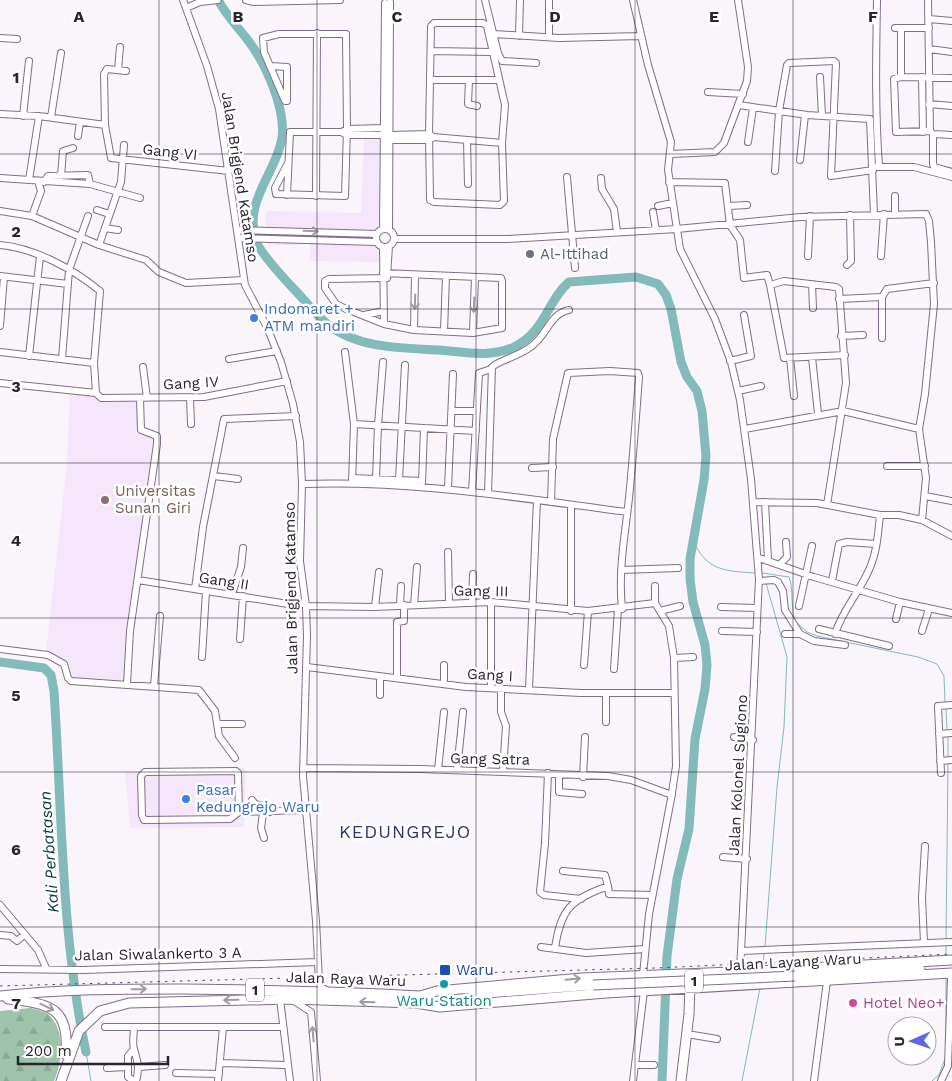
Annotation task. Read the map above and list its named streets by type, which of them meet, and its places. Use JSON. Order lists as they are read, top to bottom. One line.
{"streets":{"highway":["Jalan Layang Waru","Jalan Raya Waru","1"],"street":["Gang VI","Jalan Brigjend Katamso","Gang IV","Gang II","Gang III","Gang I","Gang Satra","Jalan Kolonel Sugiono","Jalan Siwalankerto 3 A"]},"crossings":[["Gang VI","Jalan Brigjend Katamso"],["Jalan Brigjend Katamso","Gang IV"],["Jalan Brigjend Katamso","Gang II"],["Jalan Brigjend Katamso","Gang III"],["Jalan Brigjend Katamso","Gang I"],["Jalan Brigjend Katamso","Gang Satra"],["Jalan Brigjend Katamso","Jalan Siwalankerto 3 A"],["Gang II","Gang III"],["Jalan Kolonel Sugiono","Jalan Raya Waru"],["Jalan Layang Waru","Jalan Raya Waru"]],"districts":["KEDUNGREJO"],"water":["Kali Perbatasan"],"places":{"other":["Al-Ittihad","Indomaret + ATM mandiri","Universitas Sunan Giri","Pasar Kedungrejo Waru","Waru Station","Hotel Neo+"],"transit":["Waru"]},"scale_bar":"200 m","north":"left","grid":{"columns":["A","B","C","D","E","F"],"rows":["1","2","3","4","5","6","7"]}}
